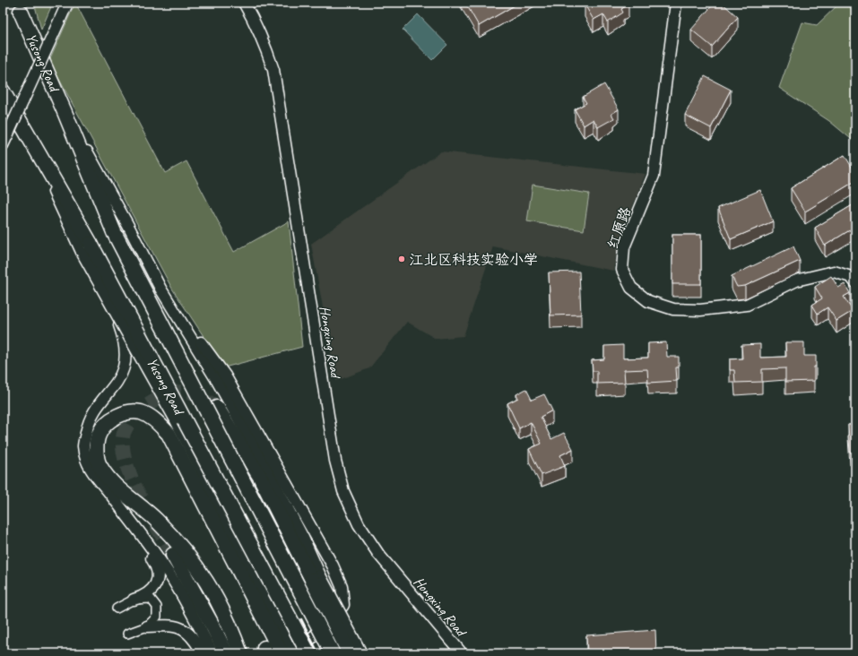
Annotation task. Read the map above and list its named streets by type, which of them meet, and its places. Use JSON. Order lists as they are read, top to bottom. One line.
{"streets":{"highway":["Yusong Road"],"main road":["红原路","Hongxing Road"]},"places":["江北区科技实验小学"]}
